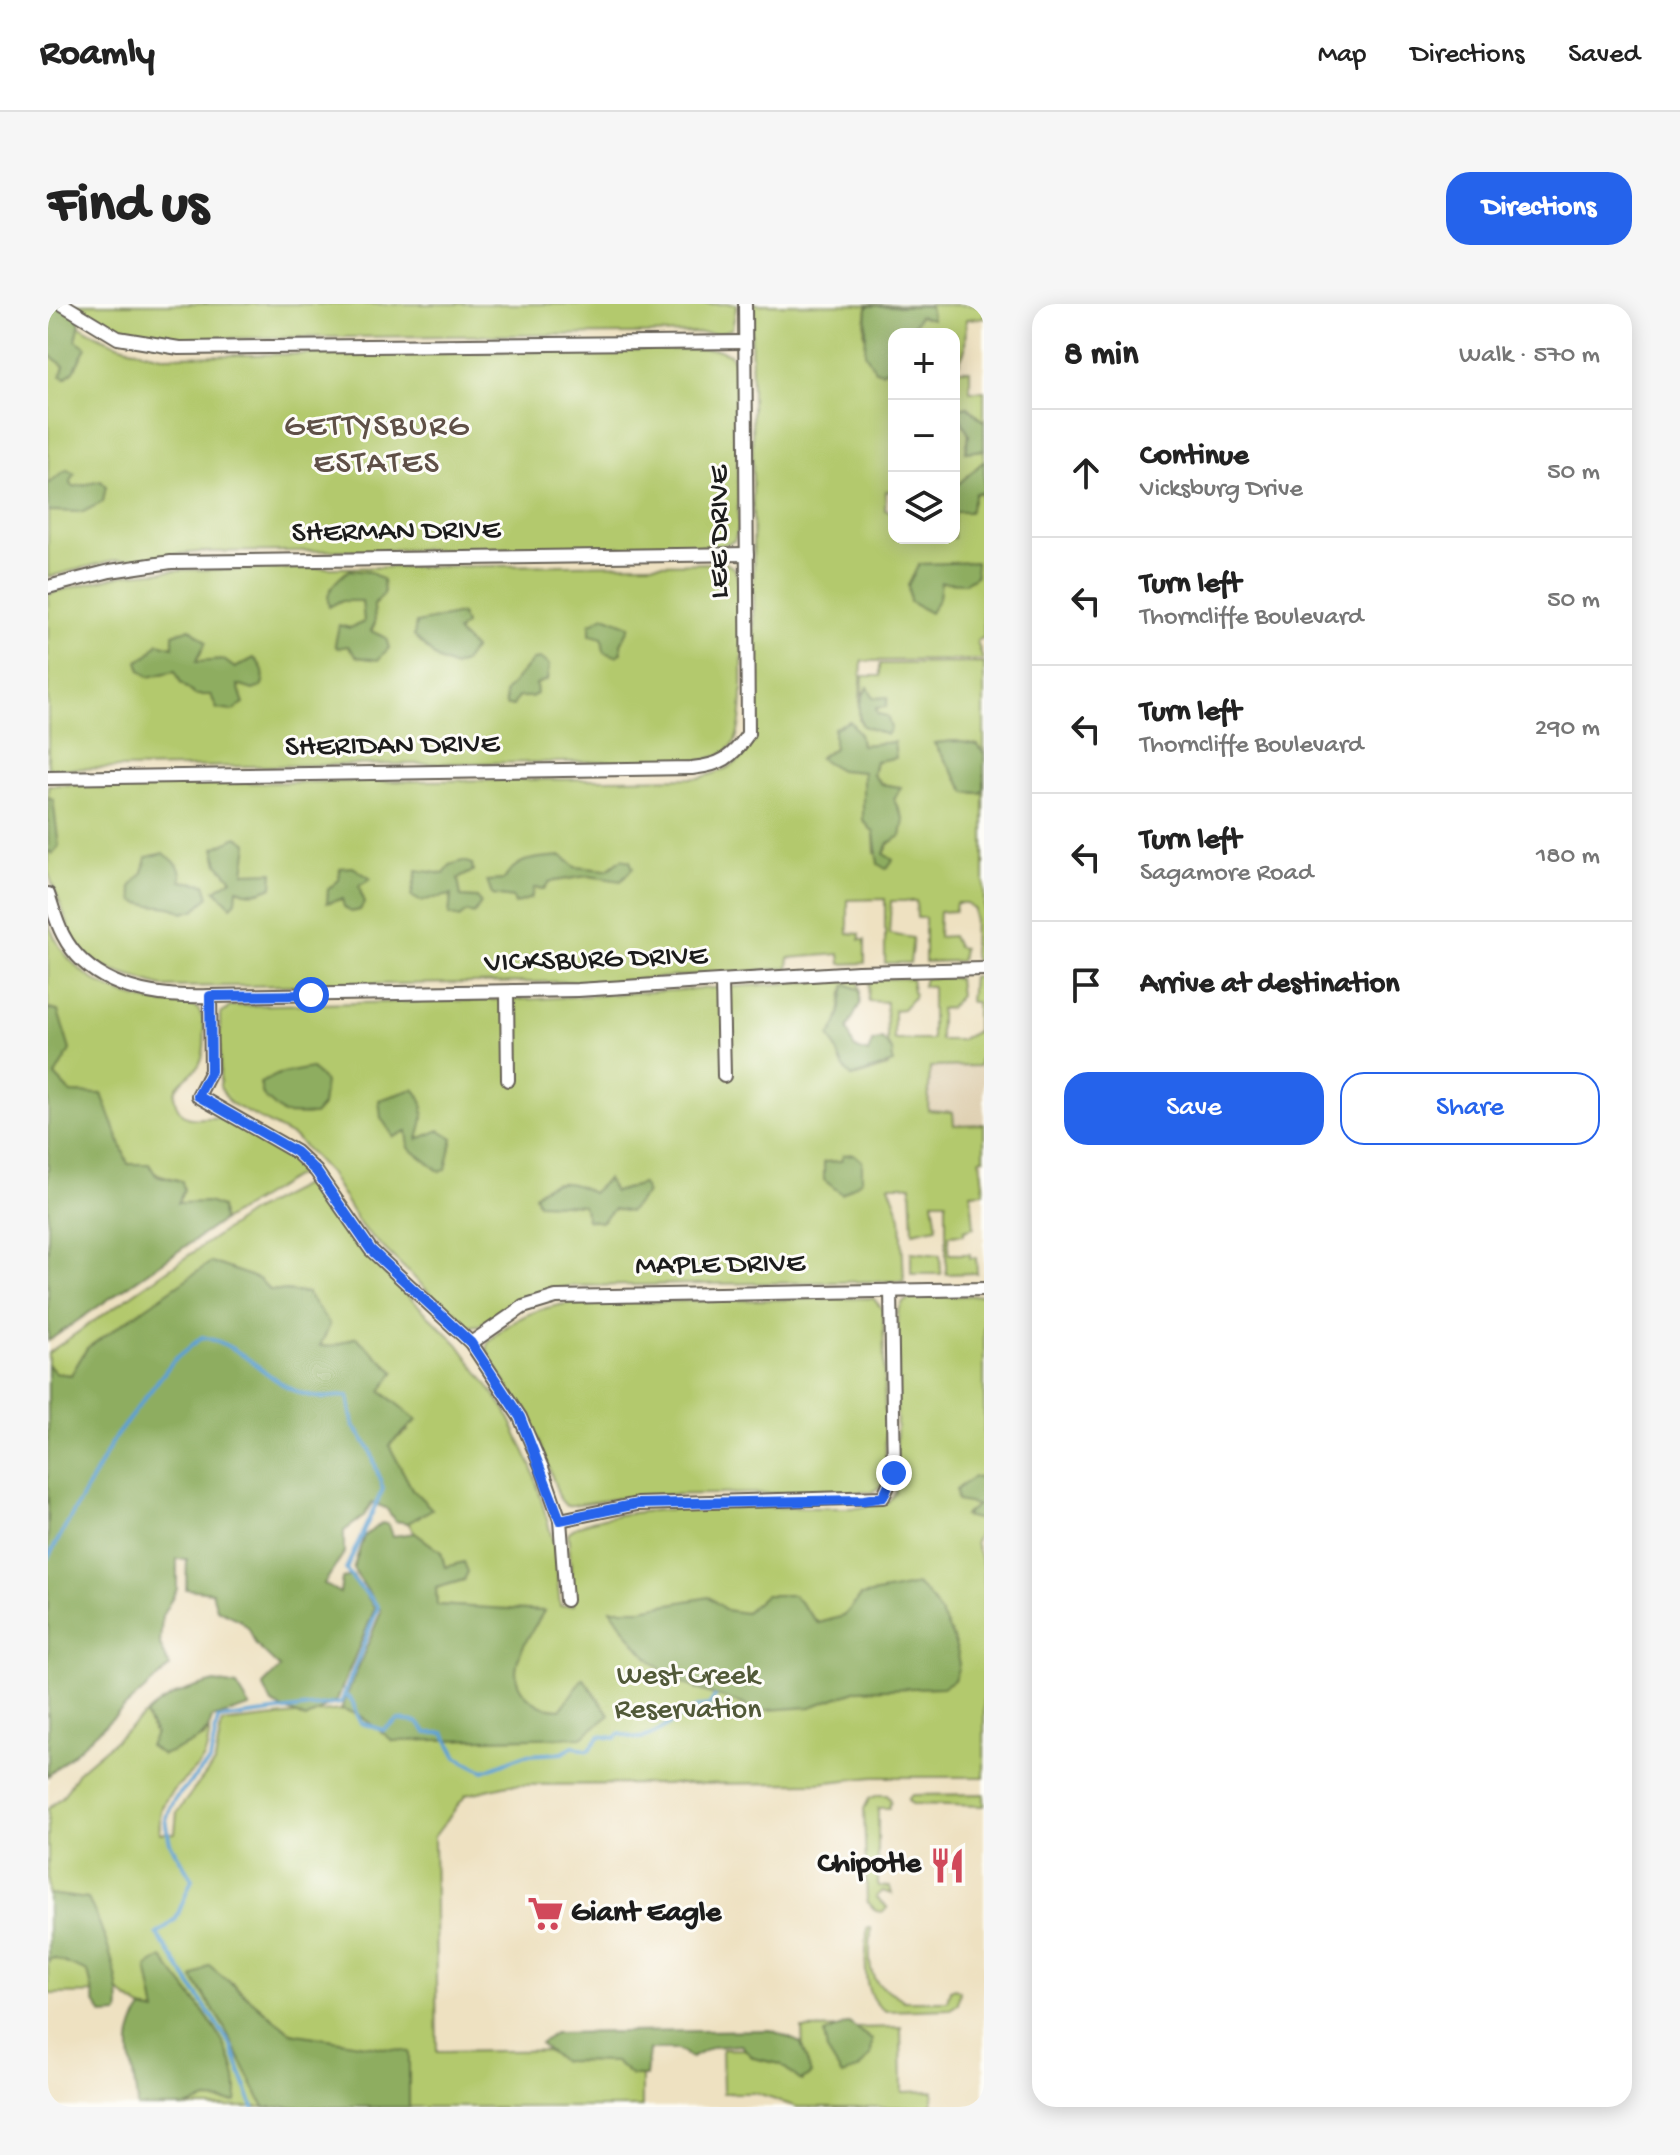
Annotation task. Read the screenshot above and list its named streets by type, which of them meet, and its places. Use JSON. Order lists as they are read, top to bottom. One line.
{"streets":{"street":["LEE DRIVE","SHERMAN DRIVE","SHERIDAN DRIVE","VICKSBURG DRIVE","MAPLE DRIVE"]},"crossings":[["LEE DRIVE","SHERMAN DRIVE"],["LEE DRIVE","SHERIDAN DRIVE"]],"districts":["GETTYSBURG ESTATES"],"parks":["West Creek Reservation"],"places":{"restaurant":["Chipotle"],"supermarket":["Giant Eagle"]},"page":{"header":"Roamly","nav":["Map","Directions","Saved"],"buttons":["Directions",["Save","Share"]],"title":"Find us","heading":["8 min","Walk · 570 m"],"map_buttons":["+","−"],"list":[["Continue","Vicksburg Drive","50 m"],["Turn left","Thorncliffe Boulevard","50 m"],["Turn left","Thorncliffe Boulevard","290 m"],["Turn left","Sagamore Road","180 m"],"Arrive at destination"]}}
